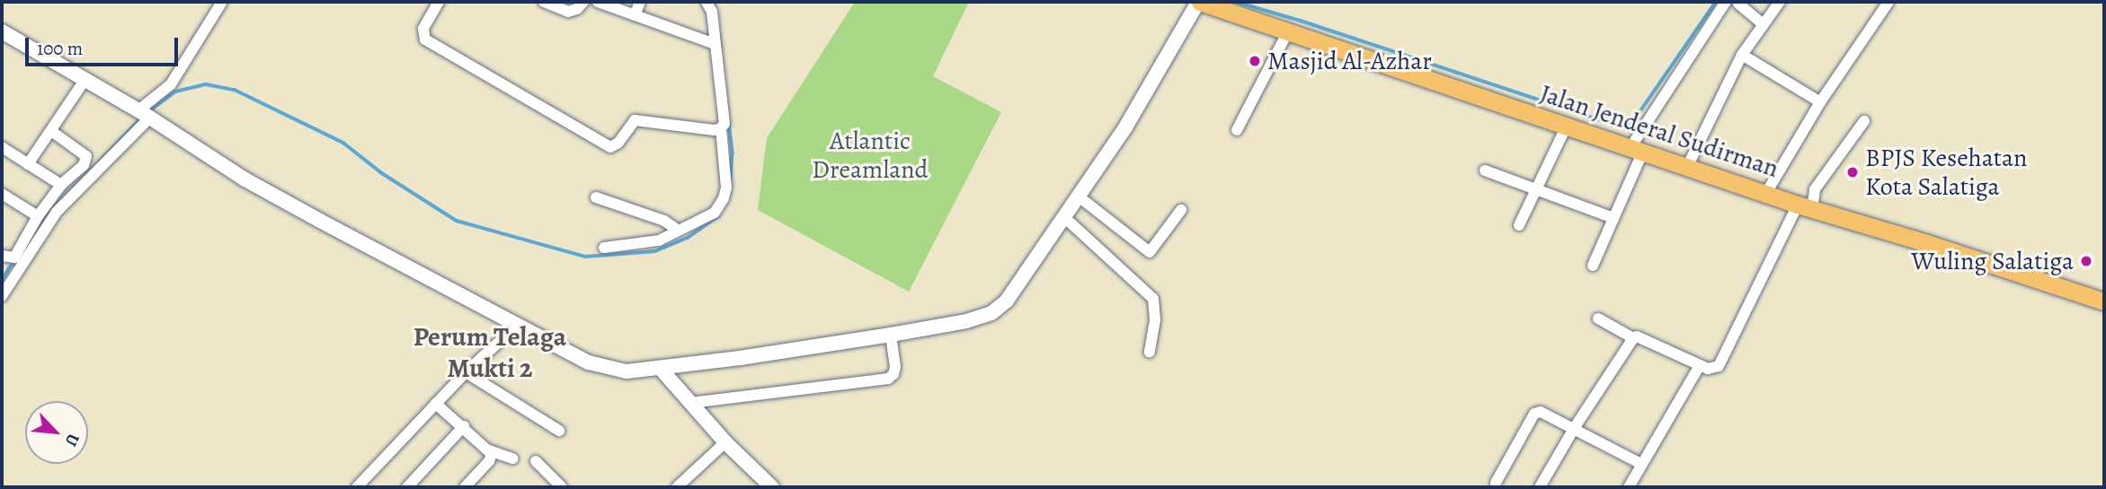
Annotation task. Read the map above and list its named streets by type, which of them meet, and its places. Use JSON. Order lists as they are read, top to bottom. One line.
{"streets":{"main road":["Jalan Jenderal Sudirman"]},"districts":["Perum Telaga Mukti 2"],"parks":["Atlantic Dreamland"],"places":["Masjid Al-Azhar","BPJS Kesehatan Kota Salatiga","Wuling Salatiga"],"scale_bar":"100 m","north":"bottom right"}
